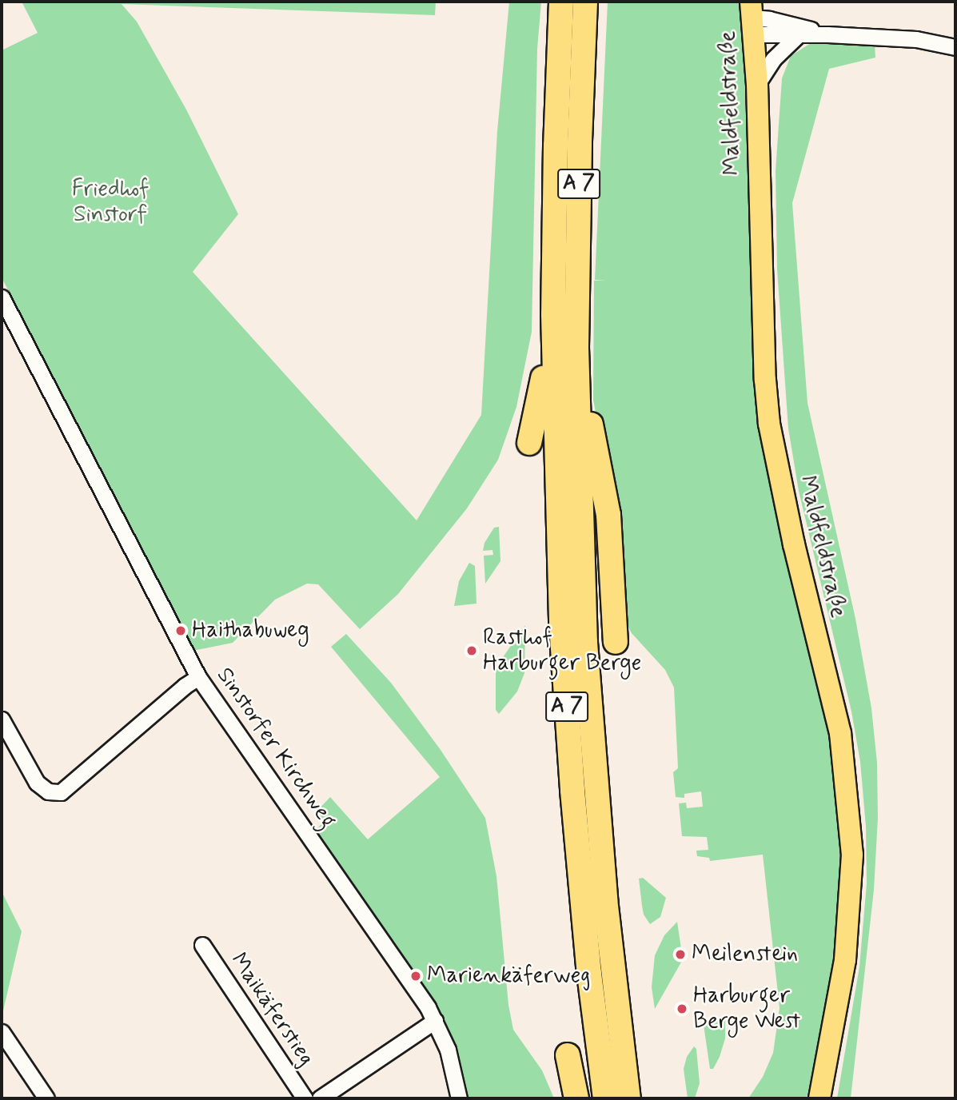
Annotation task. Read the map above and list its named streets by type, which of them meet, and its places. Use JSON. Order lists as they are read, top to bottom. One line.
{"streets":{"highway":["A 7"],"main road":["Maldfeldstraße"],"street":["Sinstorfer Kirchweg","Maikäferstieg"]},"parks":["Friedhof Sinstorf"],"places":["Haithabuweg","Rasthof Harburger Berge","Meilenstein","Marienkäferweg","Harburger Berge West"]}
